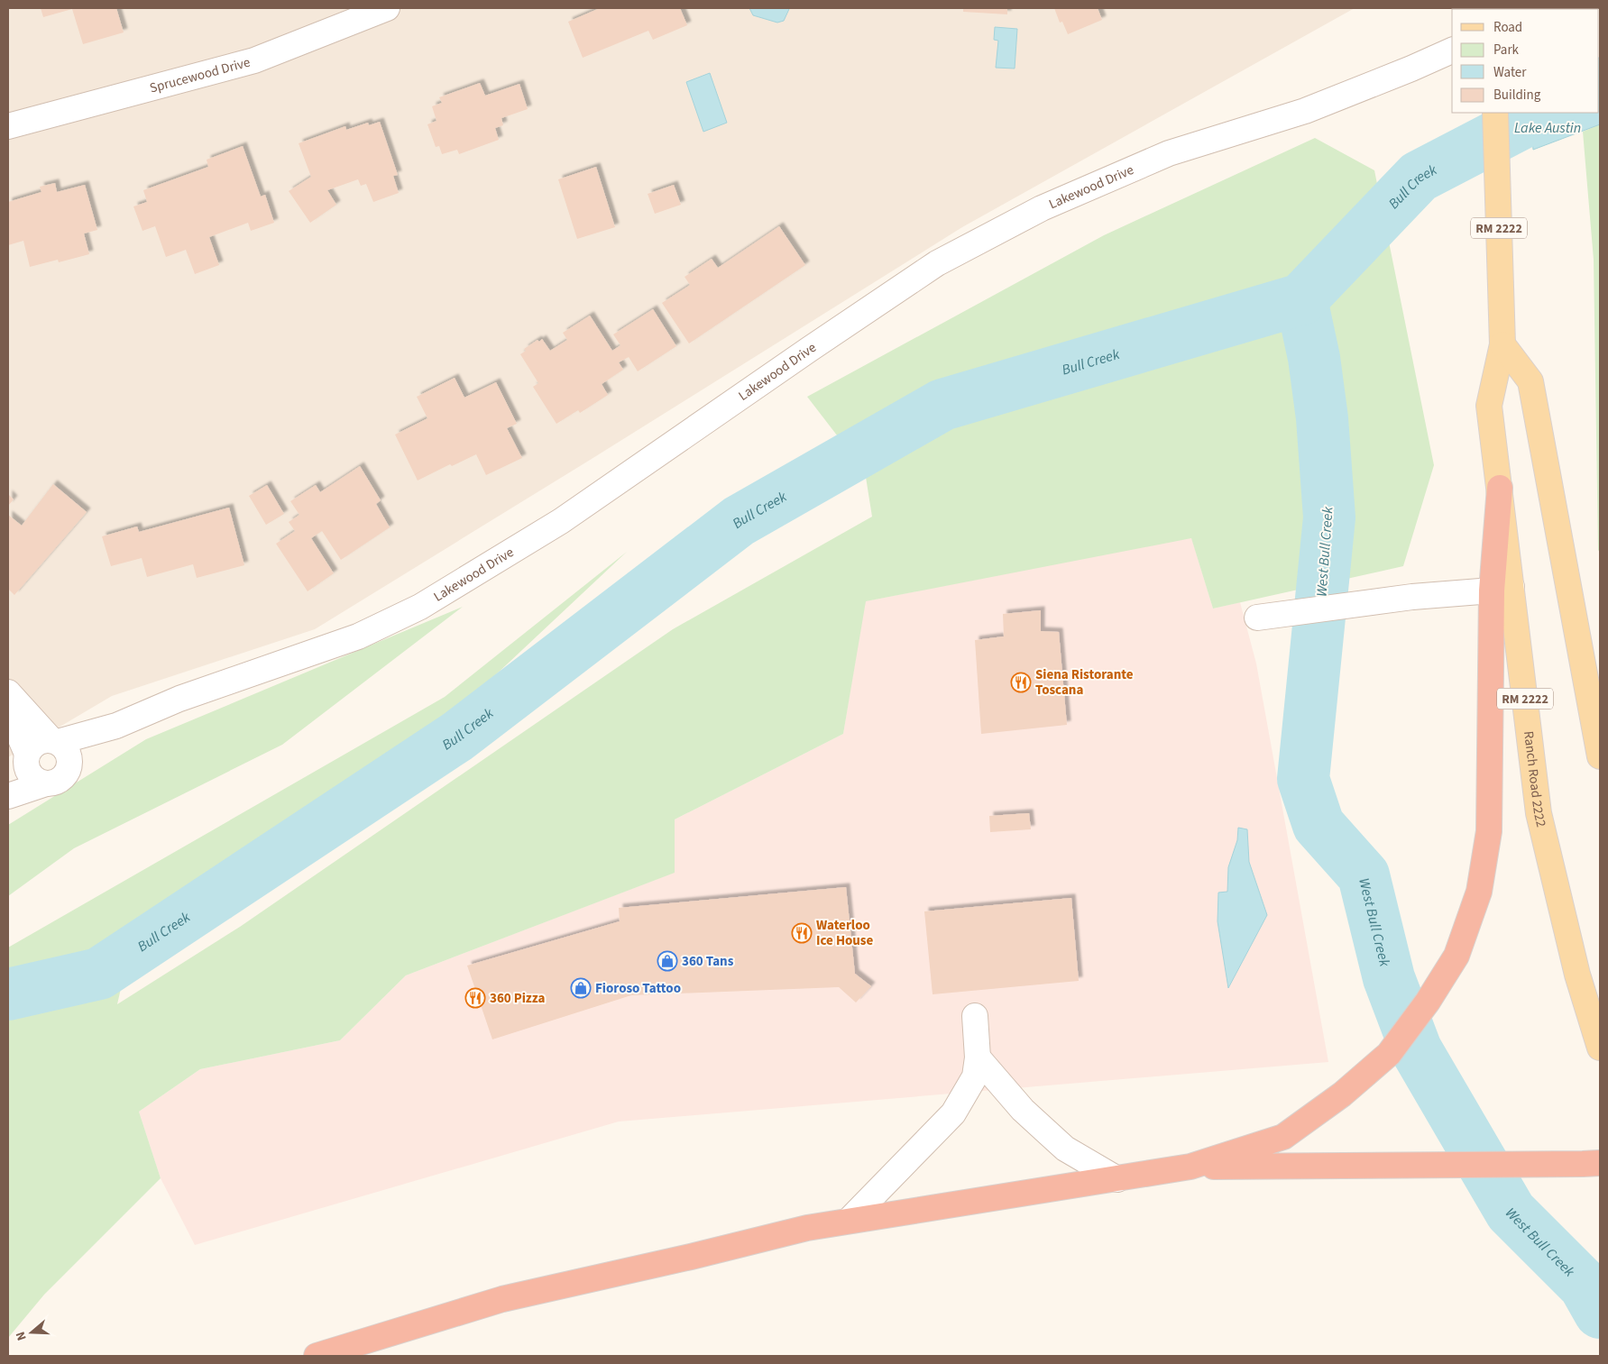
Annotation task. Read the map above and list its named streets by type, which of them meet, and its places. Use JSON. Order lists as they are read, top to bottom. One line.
{"streets":{"main road":["RM 2222","Ranch Road 2222"],"street":["Sprucewood Drive","Lakewood Drive"]},"water":["Lake Austin","Bull Creek","West Bull Creek"],"places":{"restaurant":["Siena Ristorante Toscana","Waterloo Ice House","360 Pizza"],"shop":["360 Tans","Fioroso Tattoo"]},"legend":["Road","Park","Water","Building"],"north":"left"}
